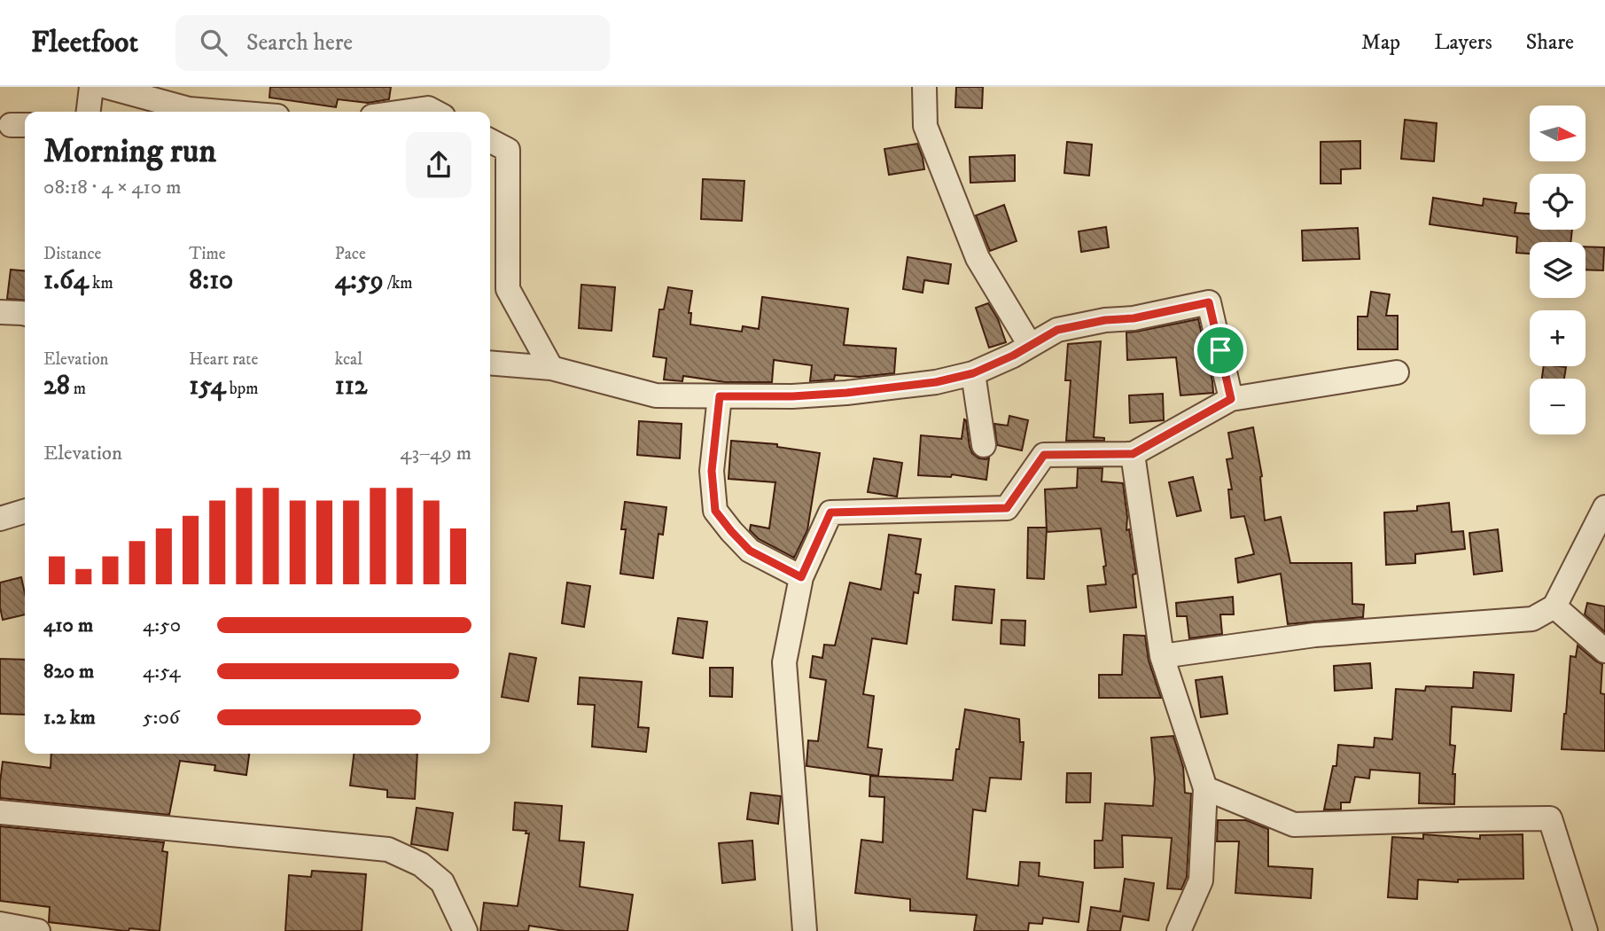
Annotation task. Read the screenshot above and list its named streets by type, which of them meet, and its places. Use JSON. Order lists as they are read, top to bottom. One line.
{"north":"right","page":{"header":"Fleetfoot","search":"Search here","nav":["Map","Layers","Share"],"map_buttons":["+","−"],"heading":["Morning run","08:18 · 4 × 410 m"],"stats":[["Distance","1.64 km"],["Time","8:10"],["Pace","4:59 /km"],["Elevation","28 m"],["Heart rate","154 bpm"],["kcal","112"]],"chart":["Elevation","43–49 m"],"list":[{"name":"410 m","note":"4:50"},{"name":"820 m","note":"4:54"},{"name":"1.2 km","note":"5:06"}]}}
